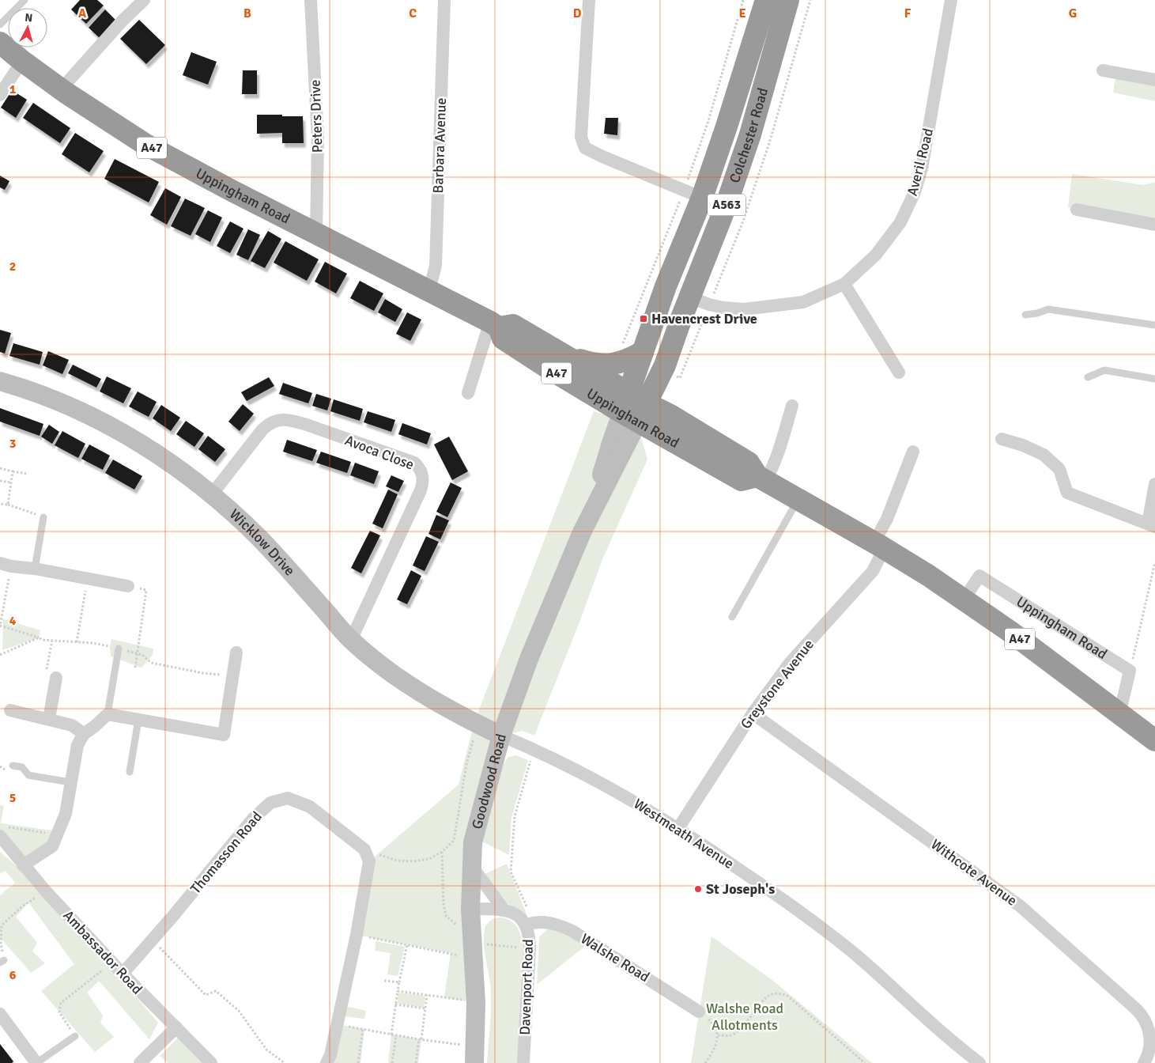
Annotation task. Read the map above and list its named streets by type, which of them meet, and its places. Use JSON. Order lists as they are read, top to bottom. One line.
{"streets":{"highway":["Colchester Road","A47","Uppingham Road","A563"],"street":["Peters Drive","Barbara Avenue","Averil Road","Avoca Close","Wicklow Drive","Greystone Avenue","Goodwood Road","Westmeath Avenue","Thomasson Road","Withcote Avenue","Ambassador Road","Walshe Road","Davenport Road"]},"crossings":[["Peters Drive","Uppingham Road"],["Colchester Road","Averil Road"],["Colchester Road","Uppingham Road"],["Colchester Road","Goodwood Road"],["Barbara Avenue","Uppingham Road"],["A47","Uppingham Road"],["A47","Greystone Avenue"],["Uppingham Road","Goodwood Road"],["Avoca Close","Wicklow Drive"],["Wicklow Drive","Goodwood Road"],["Wicklow Drive","Westmeath Avenue"],["Greystone Avenue","Westmeath Avenue"],["Greystone Avenue","Withcote Avenue"],["Goodwood Road","Westmeath Avenue"],["Goodwood Road","Davenport Road"],["Thomasson Road","Ambassador Road"],["Walshe Road","Davenport Road"]],"parks":["Walshe Road Allotments"],"places":{"transit":["Havencrest Drive"],"other":["St Joseph's"]},"north":"top","grid":{"columns":["A","B","C","D","E","F","G"],"rows":["1","2","3","4","5","6"]}}
